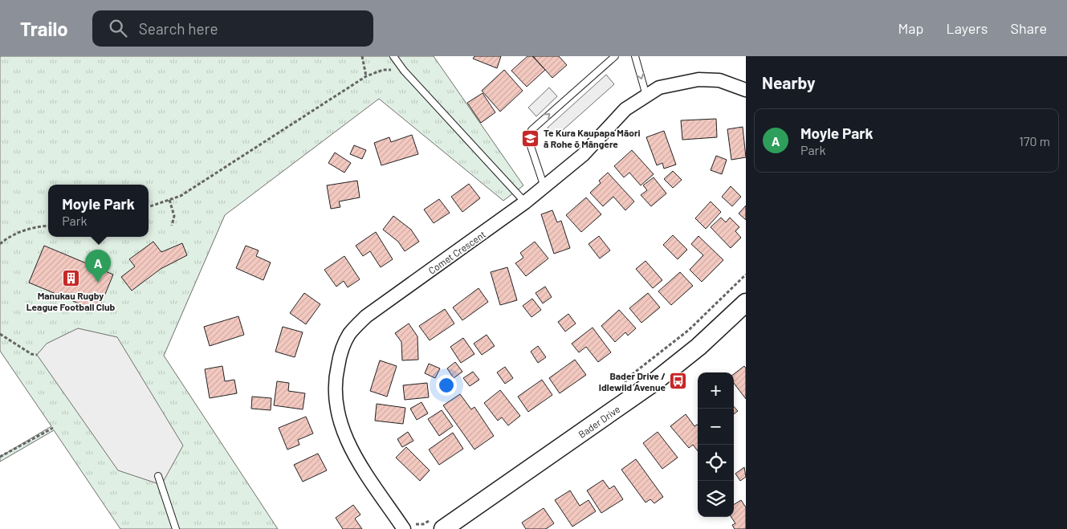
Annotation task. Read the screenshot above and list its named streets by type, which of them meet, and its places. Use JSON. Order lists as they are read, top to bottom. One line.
{"streets":{"main road":["Bader Drive"],"street":["Comet Crescent"]},"places":{"school or university":["Te Kura Kaupapa Māori ā Rohe ō Māngere"],"building":["Manukau Rugby League Football Club"],"bus stop":["Bader Drive / Idlewild Avenue"]},"page":{"header":"Trailo","search":"Search here","nav":["Map","Layers","Share"],"heading":"Nearby","list":[{"mark":"A","name":"Moyle Park","note":"Park","value":"170 m"}],"popup":["Moyle Park","Park"],"pins":"A","map_buttons":["+","−"]}}
